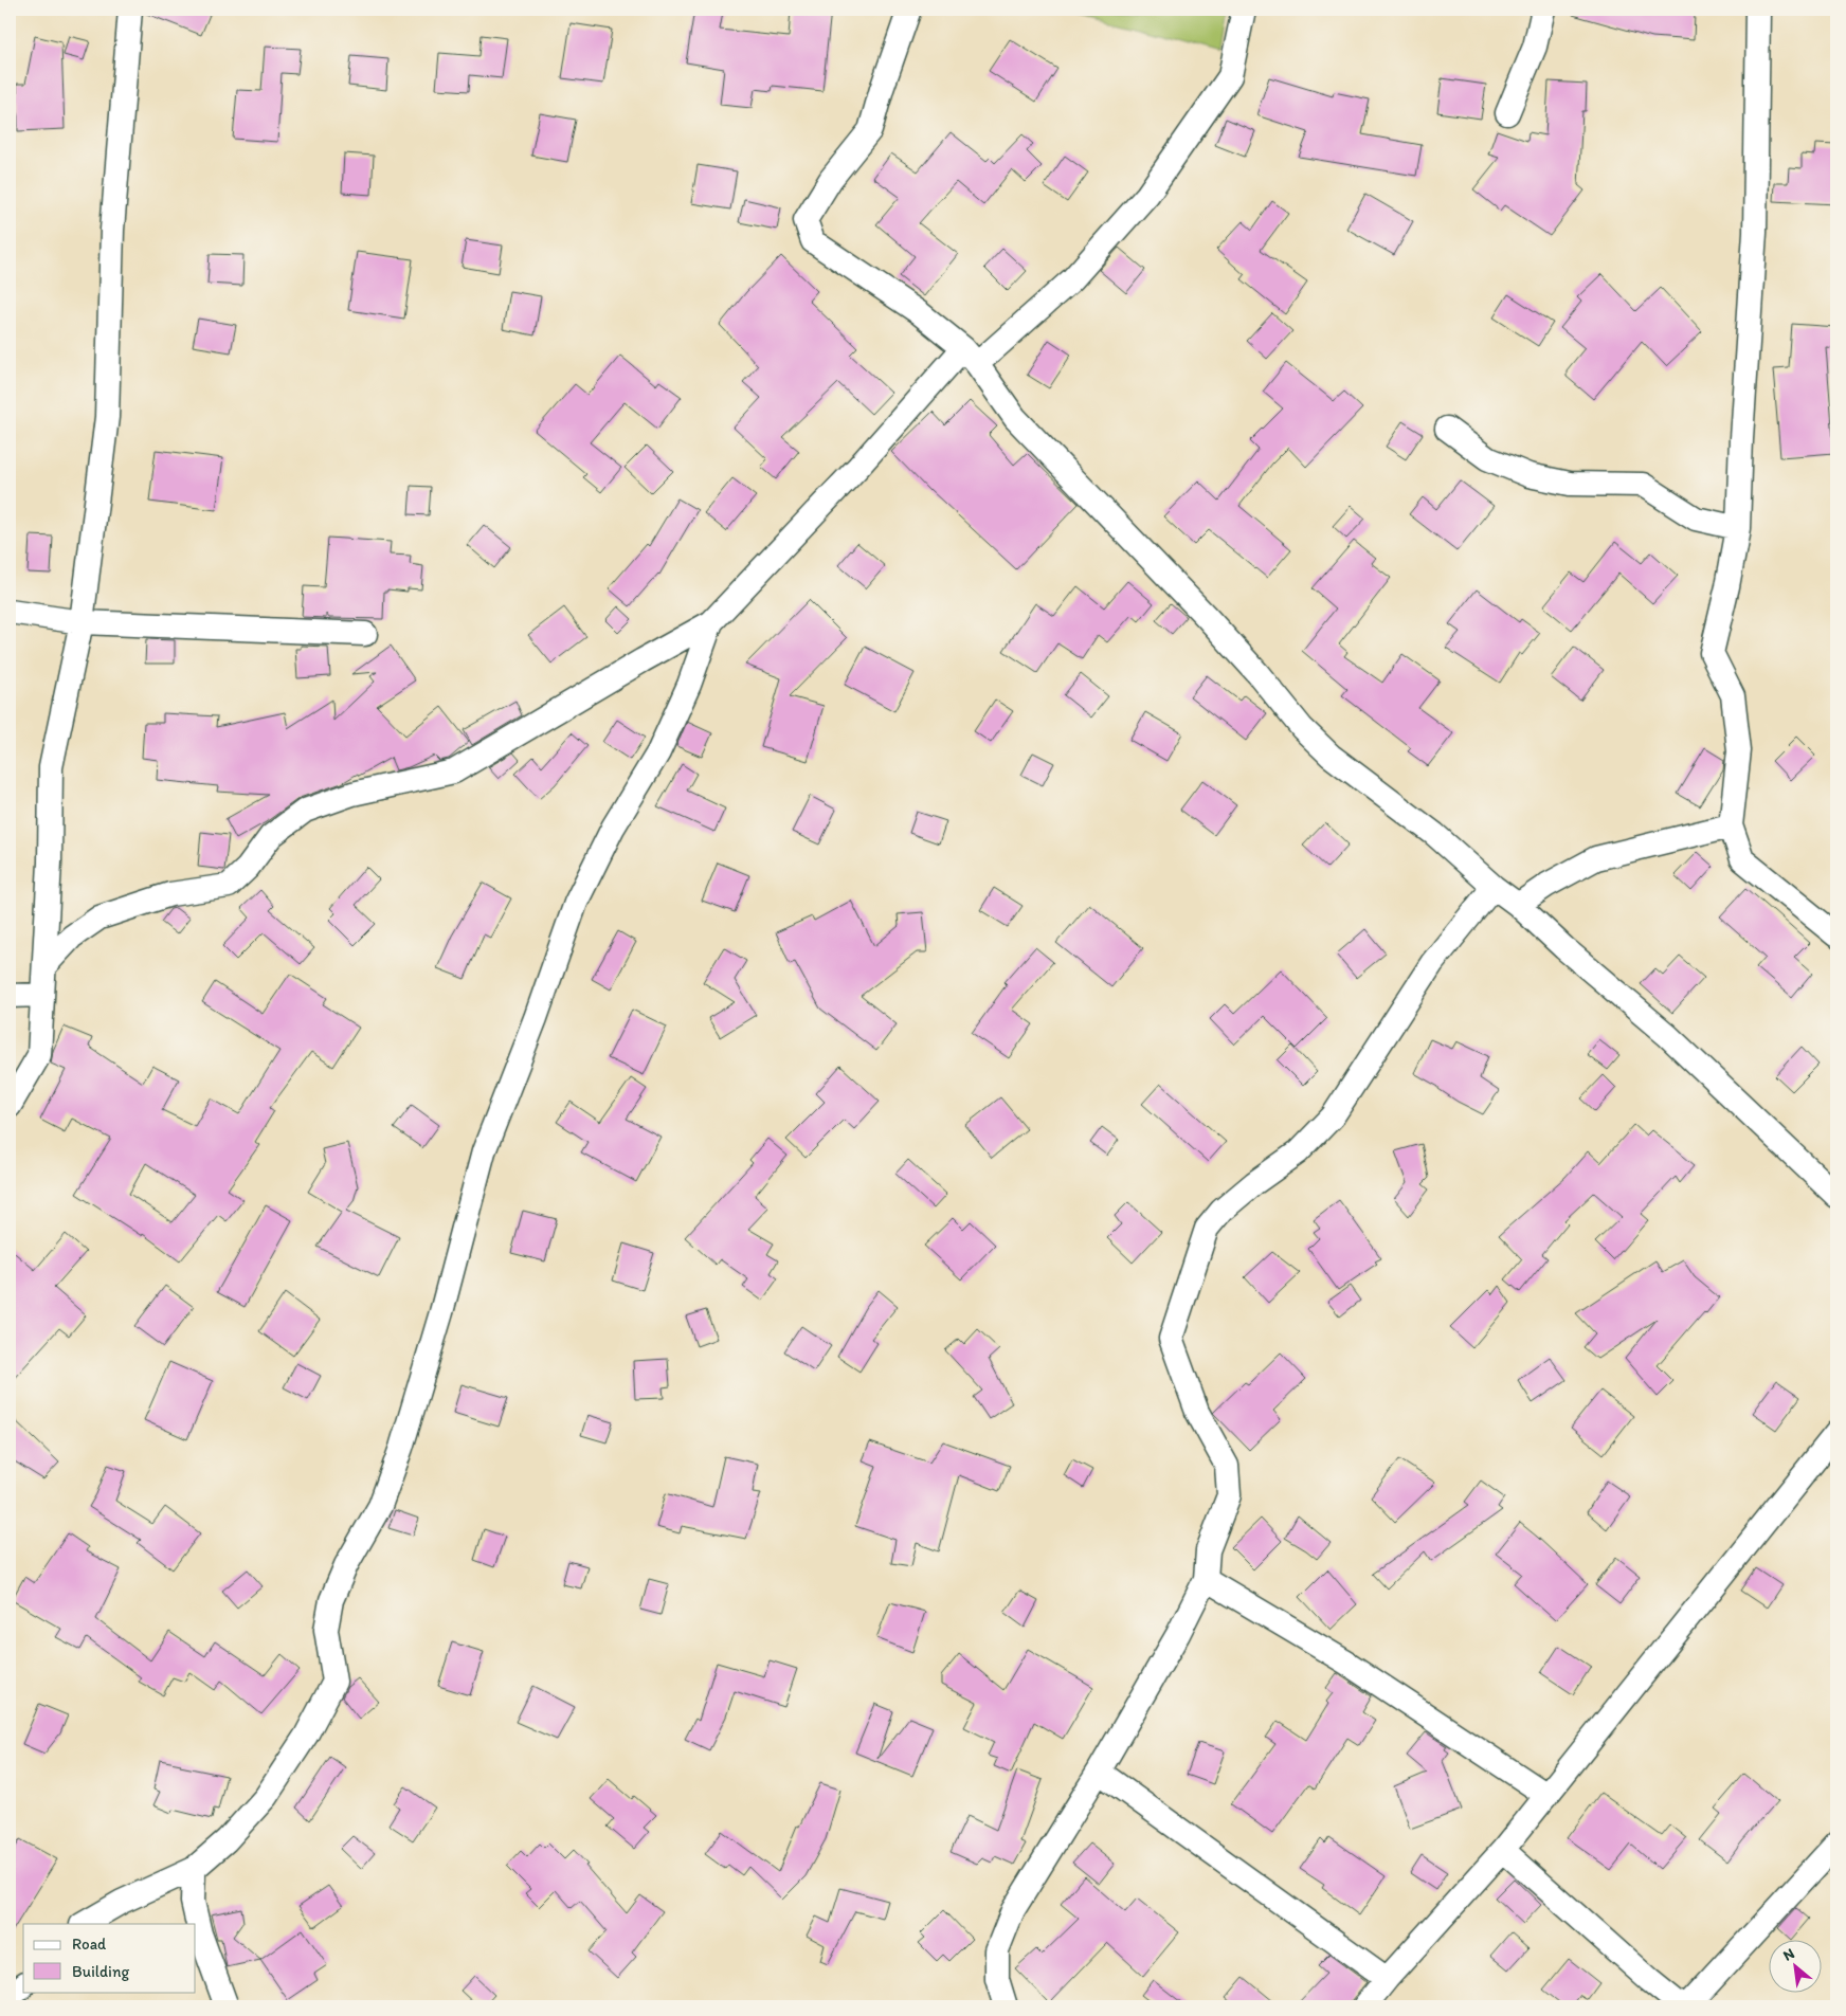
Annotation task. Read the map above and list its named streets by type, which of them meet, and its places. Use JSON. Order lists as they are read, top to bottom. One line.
{"legend":["Road","Building"],"north":"top left"}
